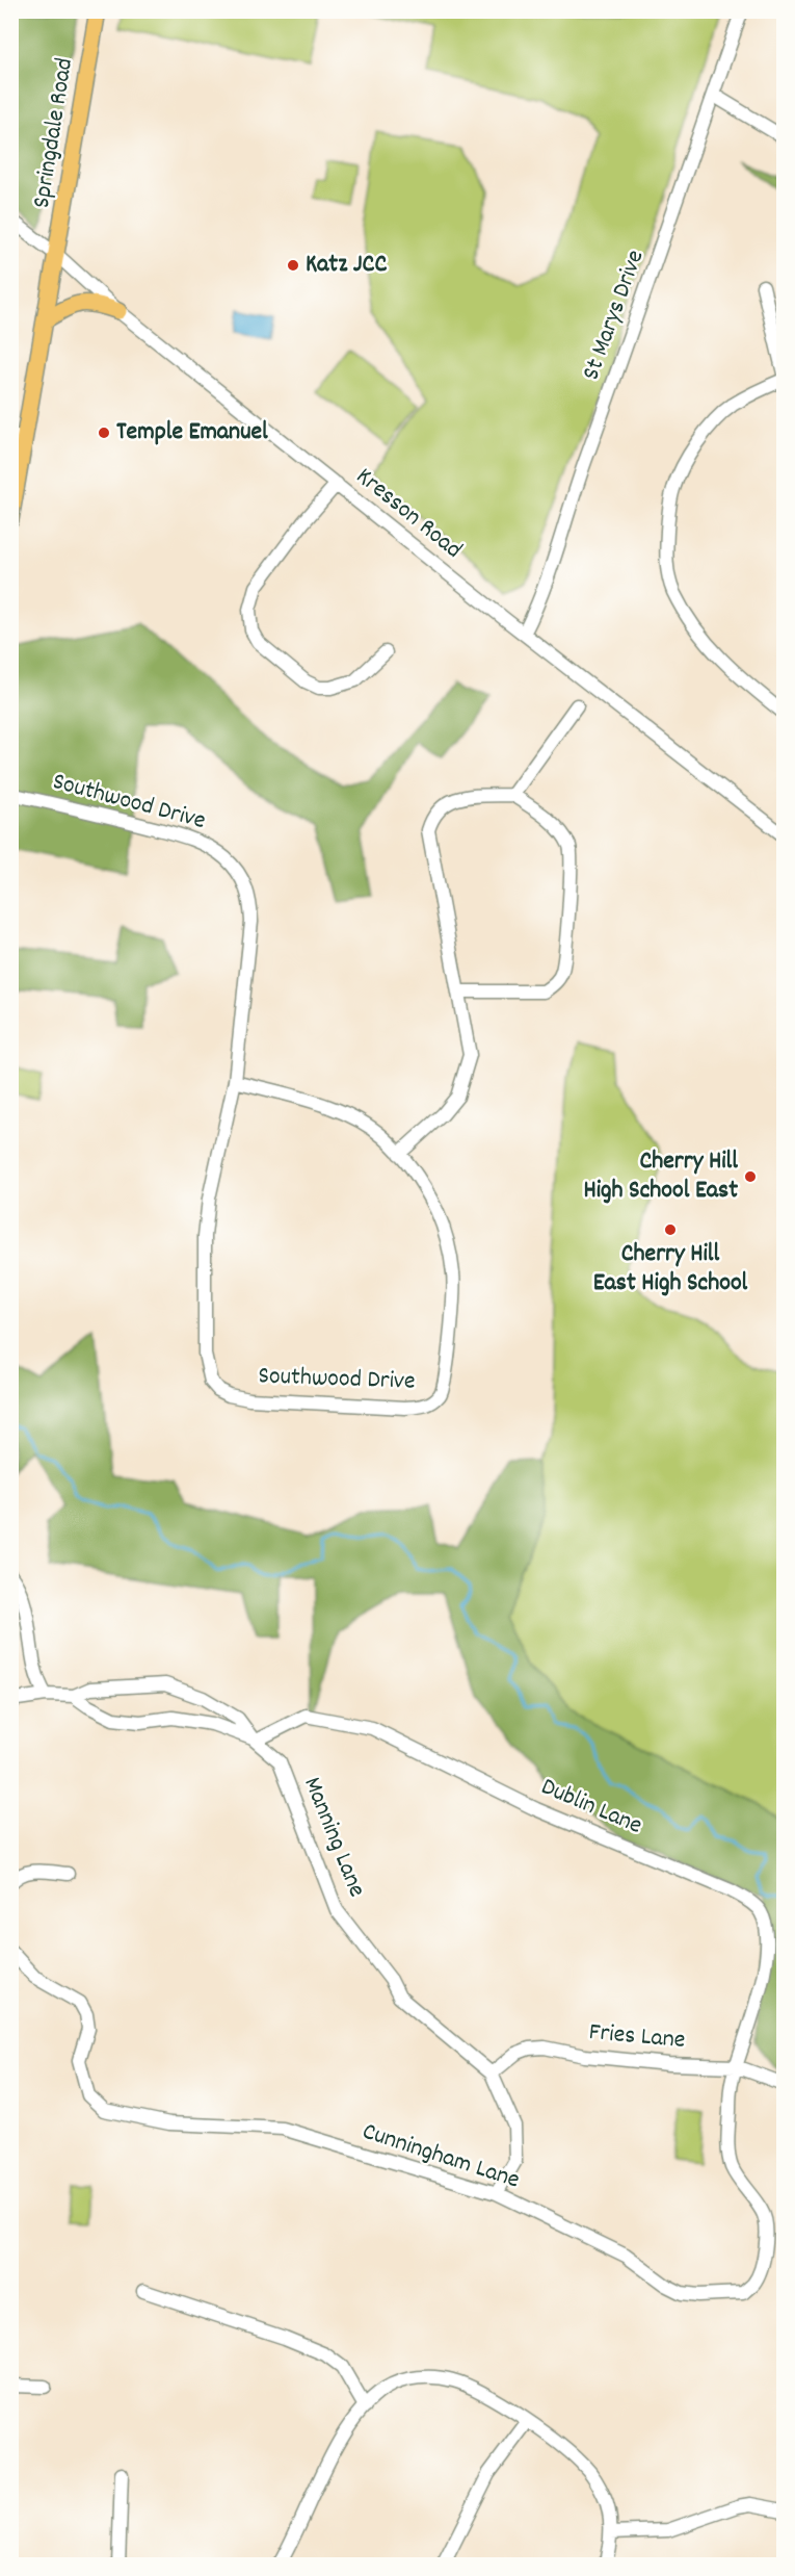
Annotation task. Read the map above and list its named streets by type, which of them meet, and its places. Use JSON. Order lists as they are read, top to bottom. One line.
{"streets":{"main road":["Springdale Road"],"street":["St Marys Drive","Kresson Road","Southwood Drive","Dublin Lane","Manning Lane","Fries Lane","Cunningham Lane"]},"crossings":[["Springdale Road","Kresson Road"],["St Marys Drive","Kresson Road"],["Dublin Lane","Manning Lane"],["Dublin Lane","Fries Lane"],["Dublin Lane","Cunningham Lane"],["Manning Lane","Fries Lane"],["Manning Lane","Cunningham Lane"],["Fries Lane","Cunningham Lane"]],"places":["Katz JCC","Temple Emanuel","Cherry Hill High School East","Cherry Hill East High School"]}
